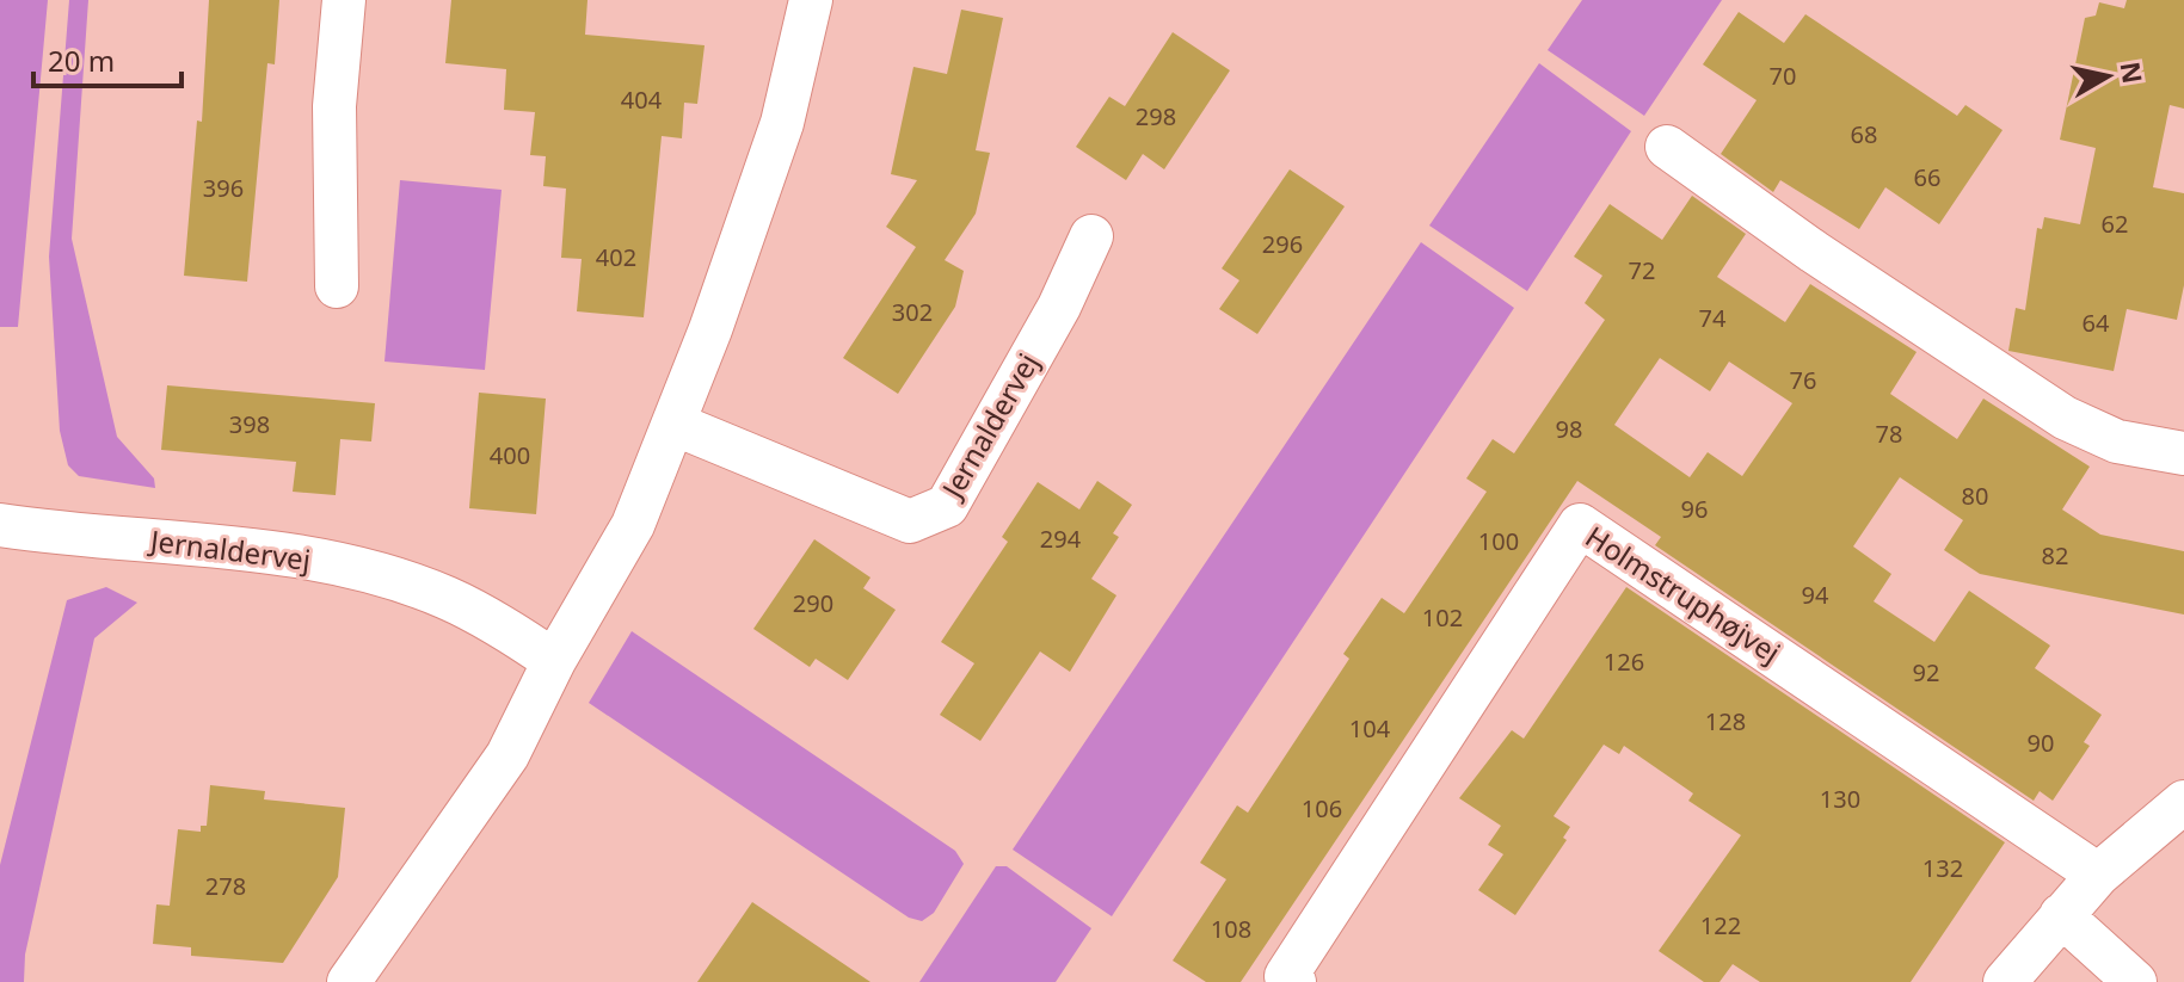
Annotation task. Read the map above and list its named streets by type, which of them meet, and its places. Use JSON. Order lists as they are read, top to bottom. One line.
{"streets":{"street":["Jernaldervej","Holmstruphøjvej"]},"house_numbers":["70","404","298","68","66","396","62","296","402","72","302","74","64","76","398","98","78","400","80","96","294","100","82","94","290","102","126","92","128","104","90","130","106","132","278","122","108"],"scale_bar":"20 m","north":"right"}
